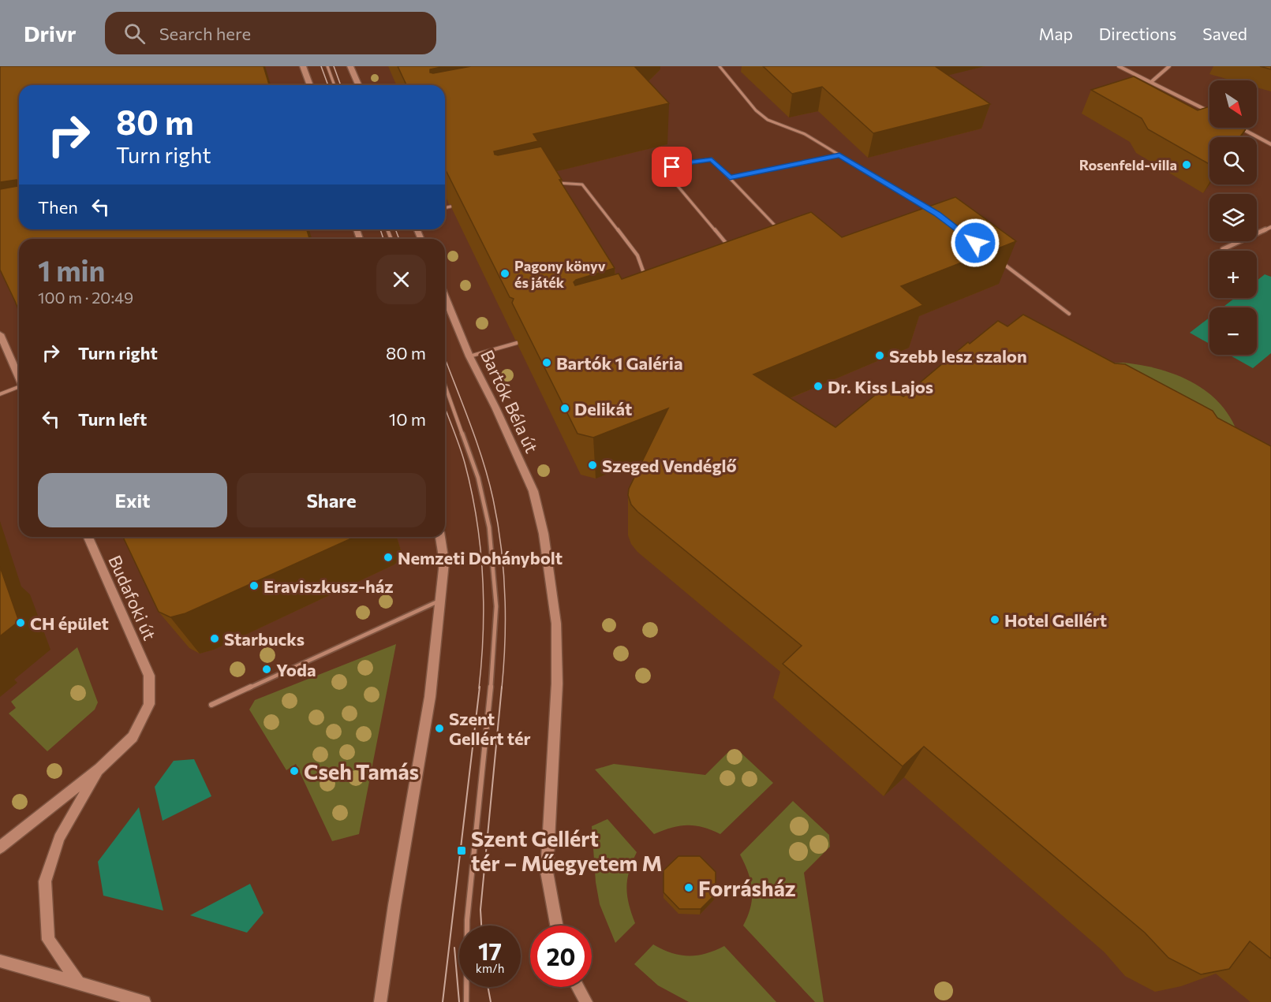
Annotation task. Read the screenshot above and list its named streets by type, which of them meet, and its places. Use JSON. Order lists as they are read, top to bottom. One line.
{"streets":{"main road":["Bartók Béla út","Budafoki út"]},"places":{"other":["Rosenfeld-villa","Pagony könyv és játék","Szebb lesz szalon","Bartók 1 Galéria","Dr. Kiss Lajos","Delikát","Szeged Vendéglő","Nemzeti Dohánybolt","Eraviszkusz-ház","Hotel Gellért","CH épület","Starbucks","Yoda","Szent Gellért tér","Cseh Tamás","Forrásház"],"transit":["Szent Gellért tér – Műegyetem M"]},"north":"bottom right","page":{"header":"Drivr","search":"Search here","nav":["Map","Directions","Saved"],"map_buttons":["+","−"],"turn":["80 m","Turn right"],"then":"Then","heading":["1 min","100 m · 20:49"],"list":[{"name":"Turn right","value":"80 m"},{"name":"Turn left","value":"10 m"}],"buttons":["Exit","Share"],"speed":"17 km/h","limit":"20"}}
